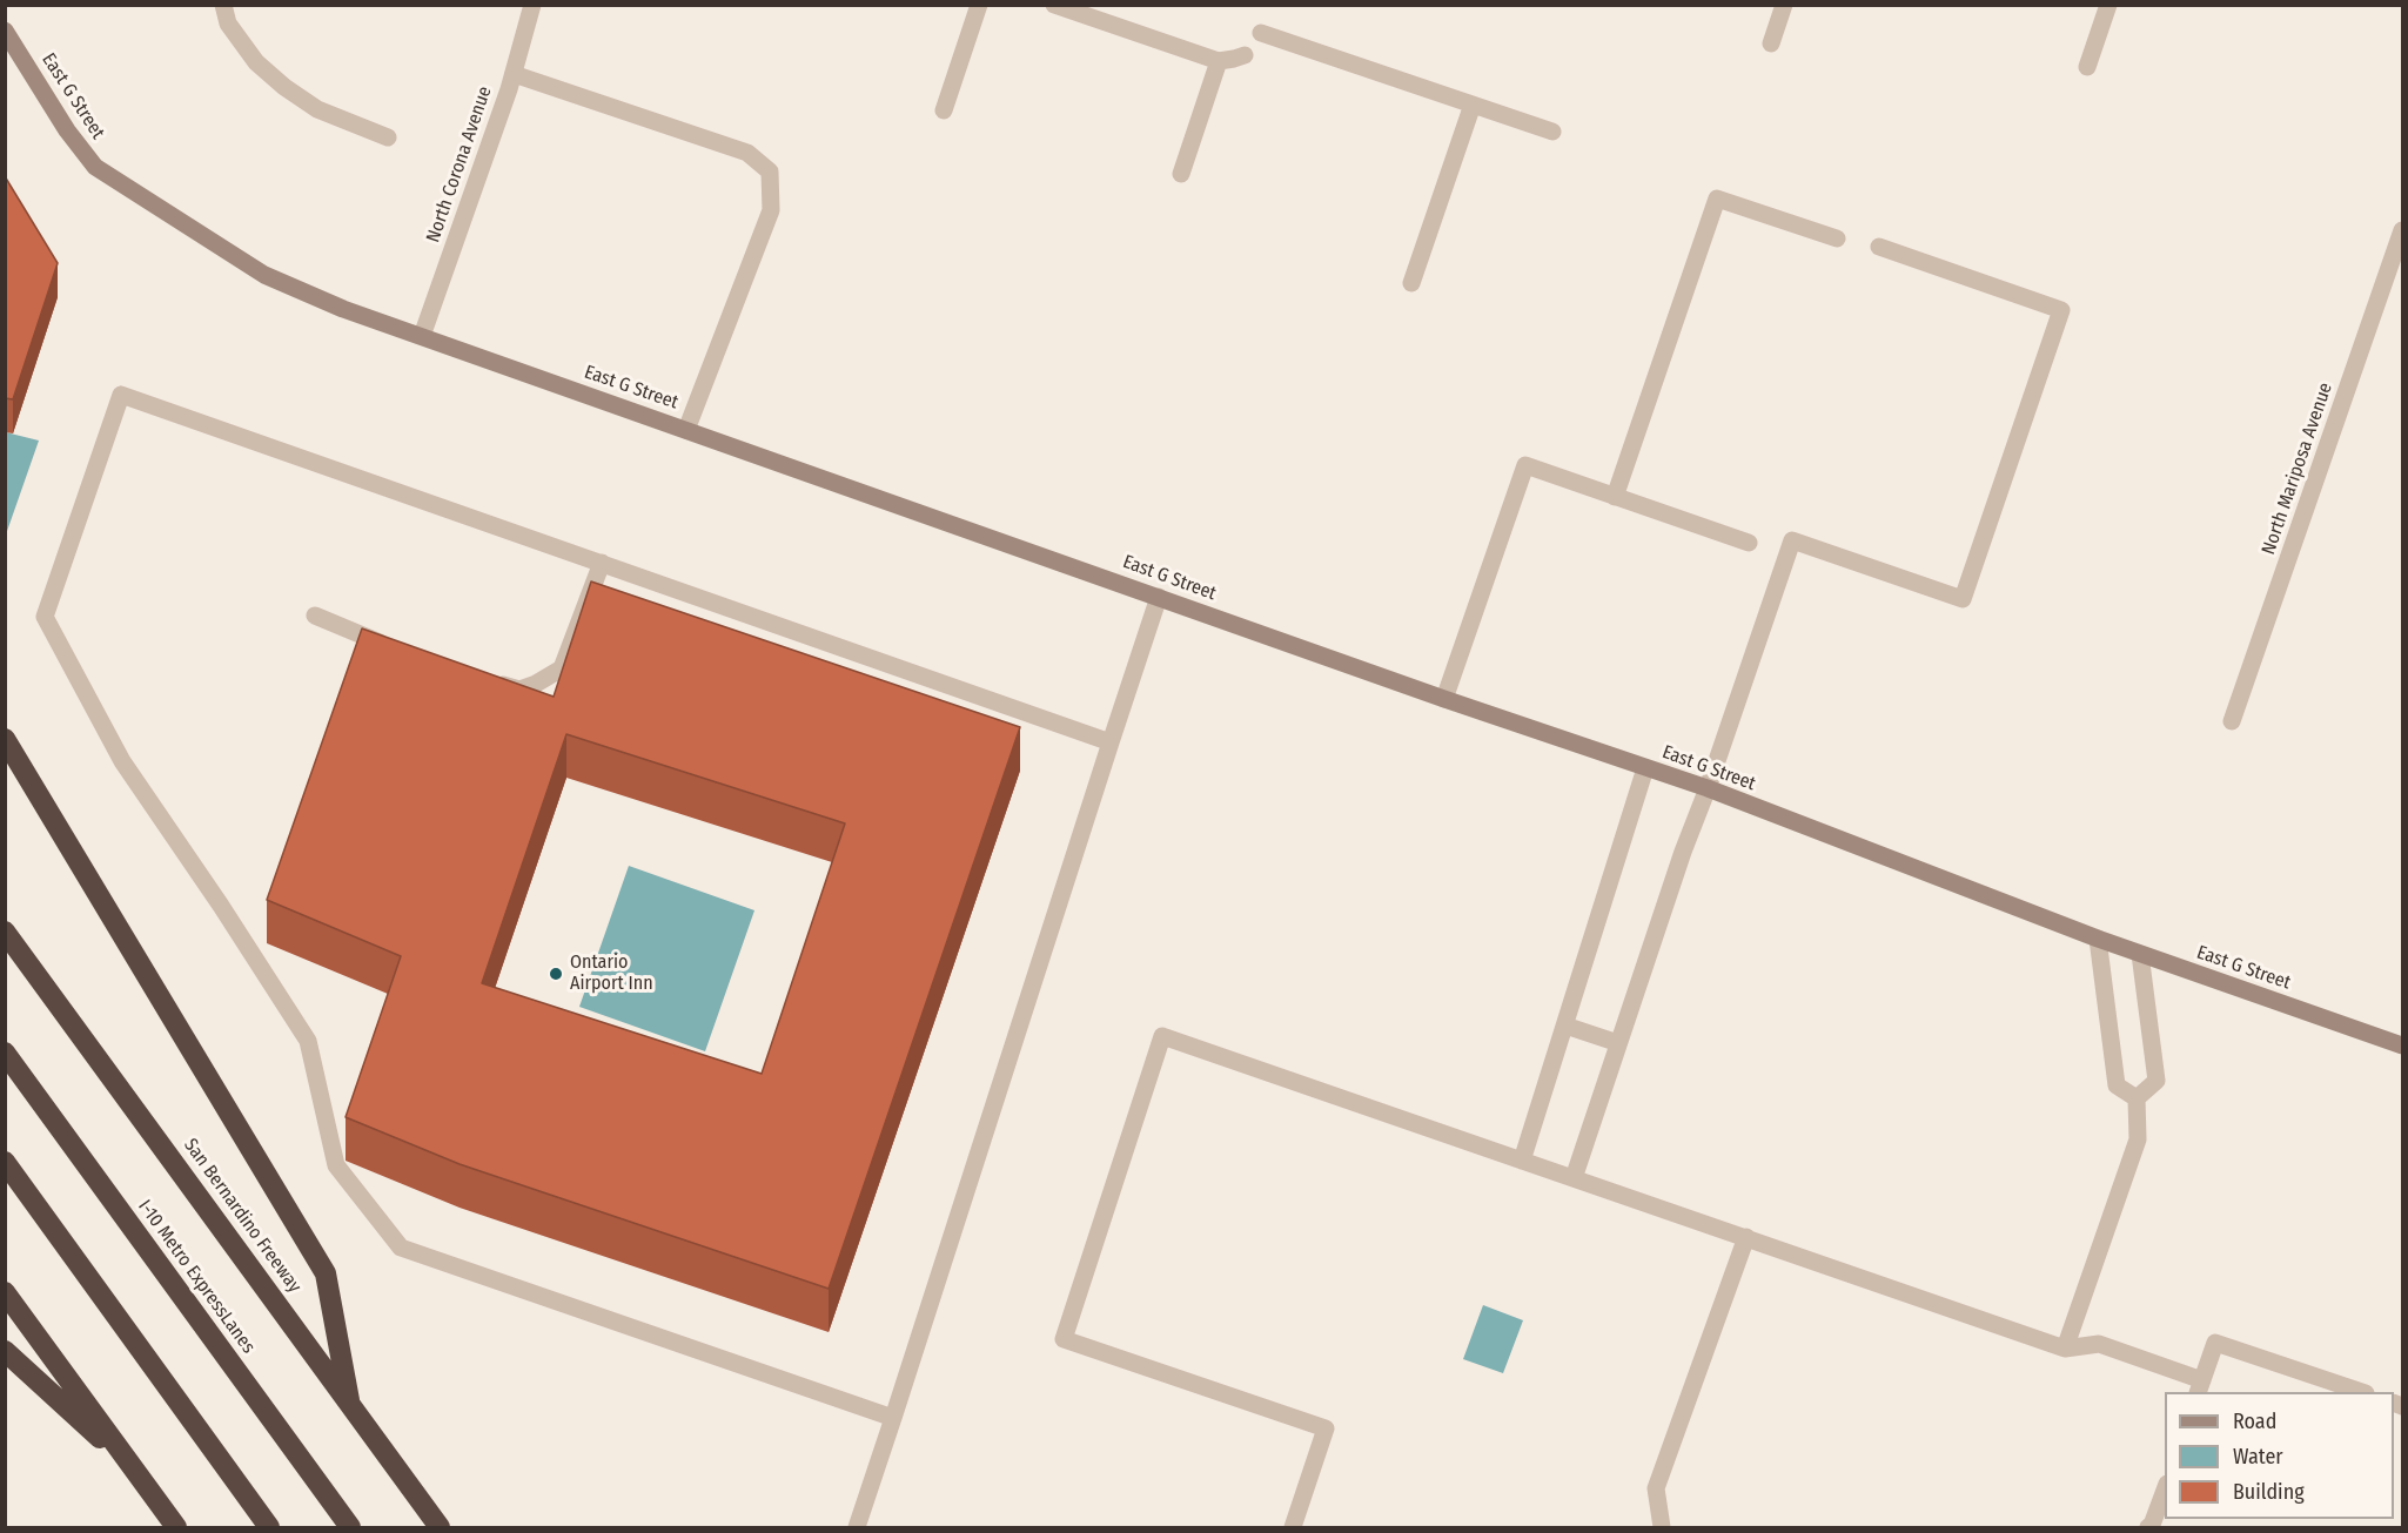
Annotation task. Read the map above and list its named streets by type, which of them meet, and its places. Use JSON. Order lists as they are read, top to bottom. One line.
{"streets":{"highway":["San Bernardino Freeway","I-10 Metro ExpressLanes"],"street":["East G Street","North Corona Avenue","North Mariposa Avenue"]},"crossings":[["East G Street","North Corona Avenue"]],"places":["Ontario Airport Inn"],"legend":["Road","Water","Building"]}
